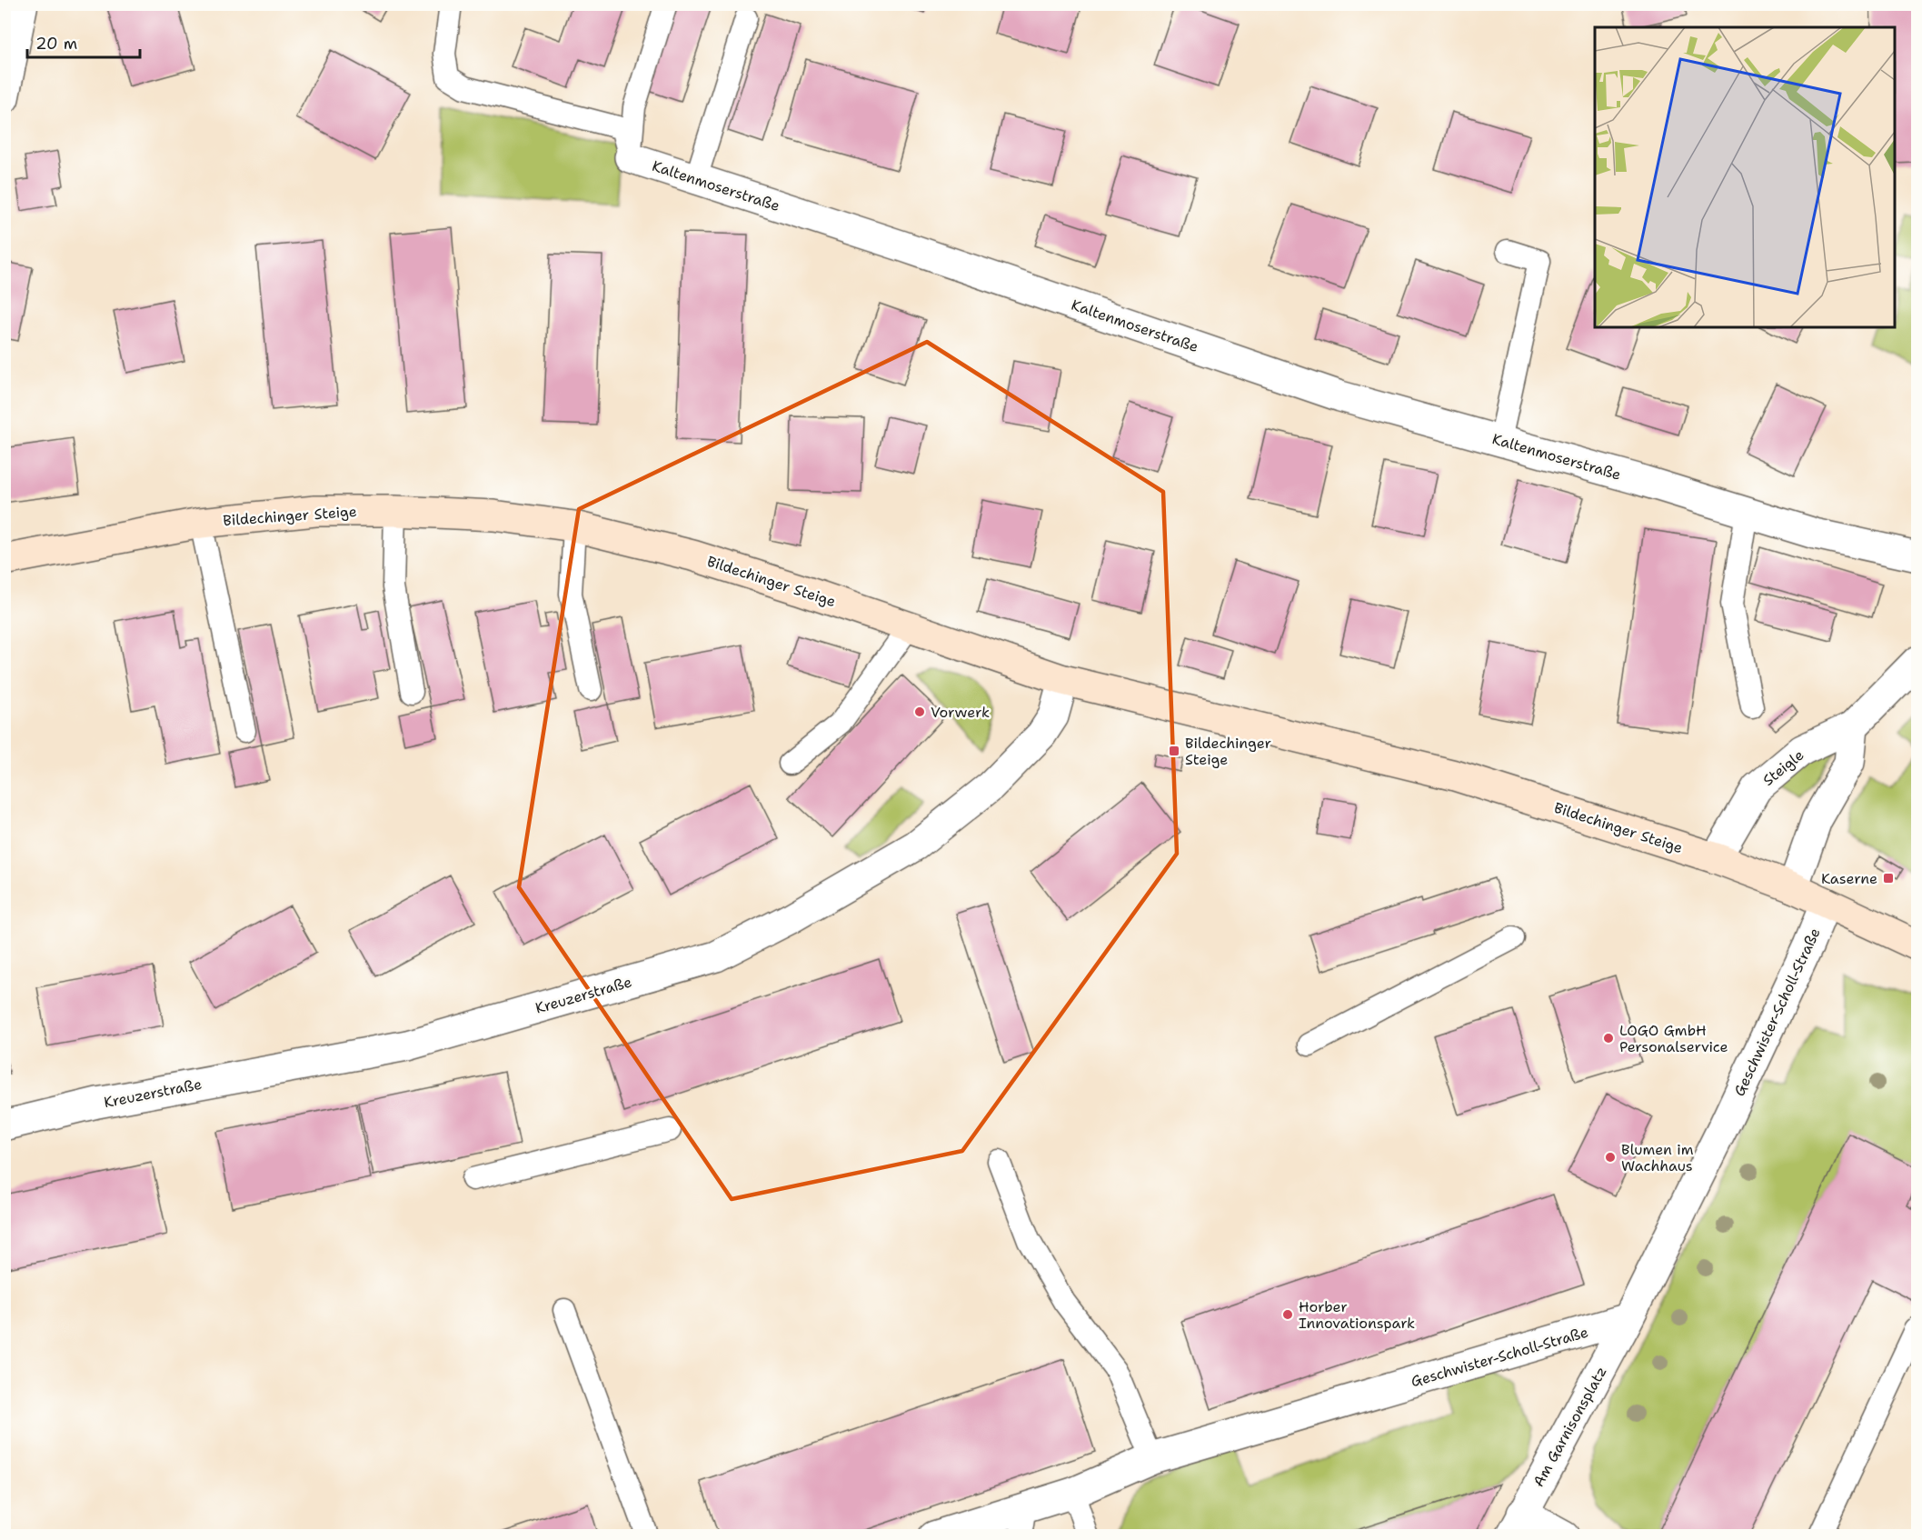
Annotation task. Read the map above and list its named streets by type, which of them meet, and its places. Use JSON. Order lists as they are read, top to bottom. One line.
{"streets":{"street":["Kaltenmoserstraße","Bildechinger Steige","Steigle","Kreuzerstraße","Geschwister-Scholl-Straße","Am Garnisonsplatz"]},"crossings":[["Bildechinger Steige","Steigle"],["Bildechinger Steige","Kreuzerstraße"],["Bildechinger Steige","Geschwister-Scholl-Straße"],["Geschwister-Scholl-Straße","Am Garnisonsplatz"]],"places":{"other":["Vorwerk","LOGO GmbH Personalservice","Blumen im Wachhaus","Horber Innovationspark"],"transit":["Bildechinger Steige","Kaserne"]},"scale_bar":"20 m"}
